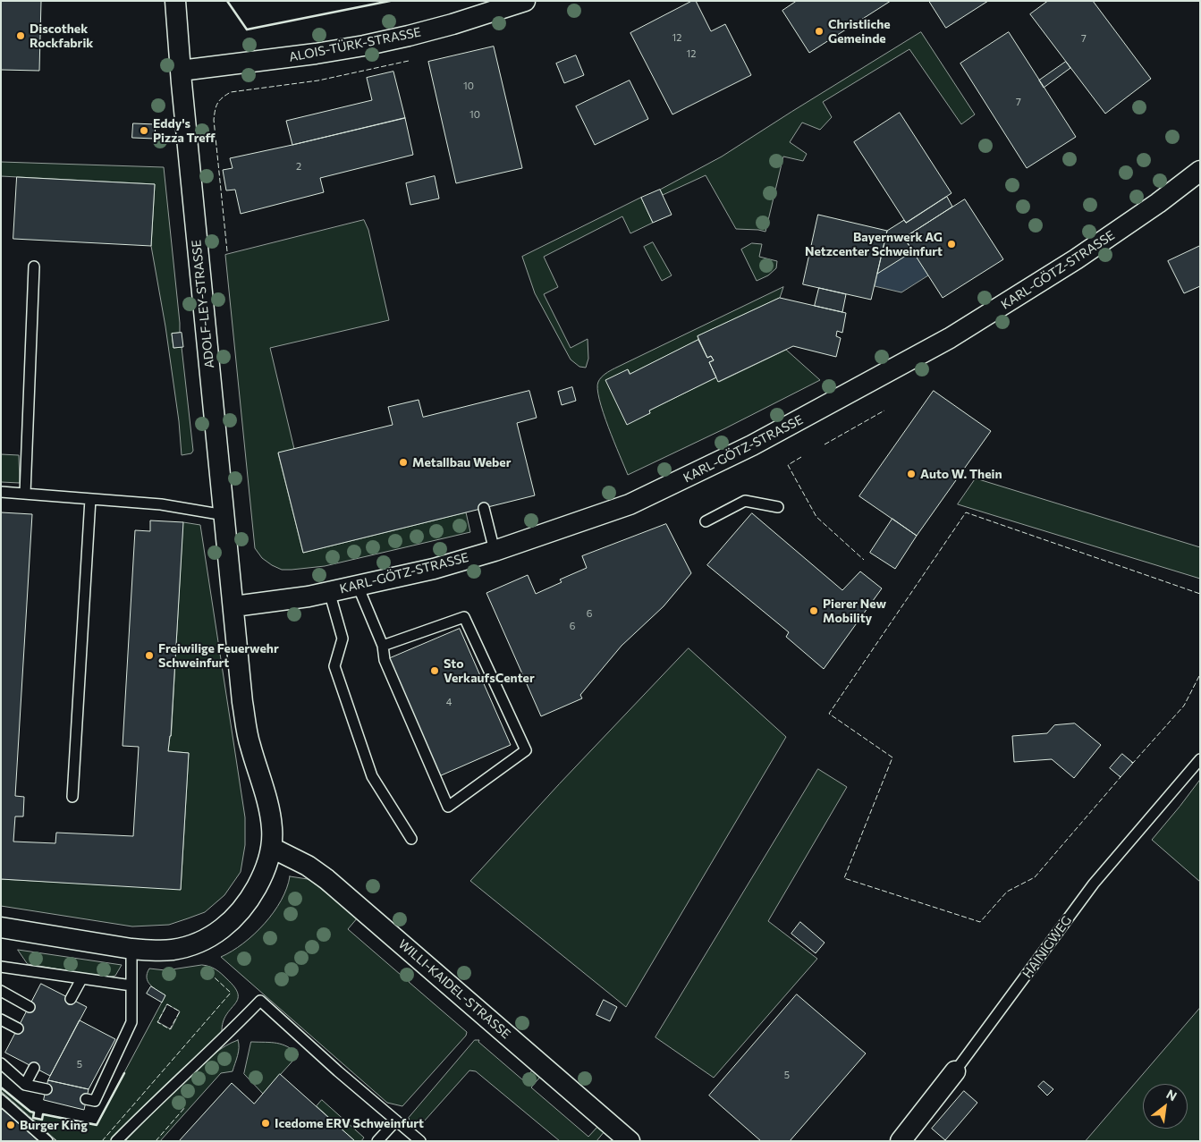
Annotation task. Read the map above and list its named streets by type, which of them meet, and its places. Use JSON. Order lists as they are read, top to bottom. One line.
{"streets":{"street":["ALOIS-TÜRK-STRASSE","KARL-GÖTZ-STRASSE","ADOLF-LEY-STRASSE","HAINIGWEG","WILLI-KAIDEL-STRASSE"]},"crossings":[["ALOIS-TÜRK-STRASSE","ADOLF-LEY-STRASSE"],["KARL-GÖTZ-STRASSE","ADOLF-LEY-STRASSE"]],"places":["Christliche Gemeinde","Discothek Rockfabrik","Eddy's Pizza Treff","Bayernwerk AG Netzcenter Schweinfurt","Metallbau Weber","Auto W. Thein","Pierer New Mobility","Freiwilige Feuerwehr Schweinfurt","Sto VerkaufsCenter","Icedome ERV Schweinfurt","Burger King"],"house_numbers":["12","7","12","10","7","10","2","6","6","4","5","5"],"north":"top right"}
